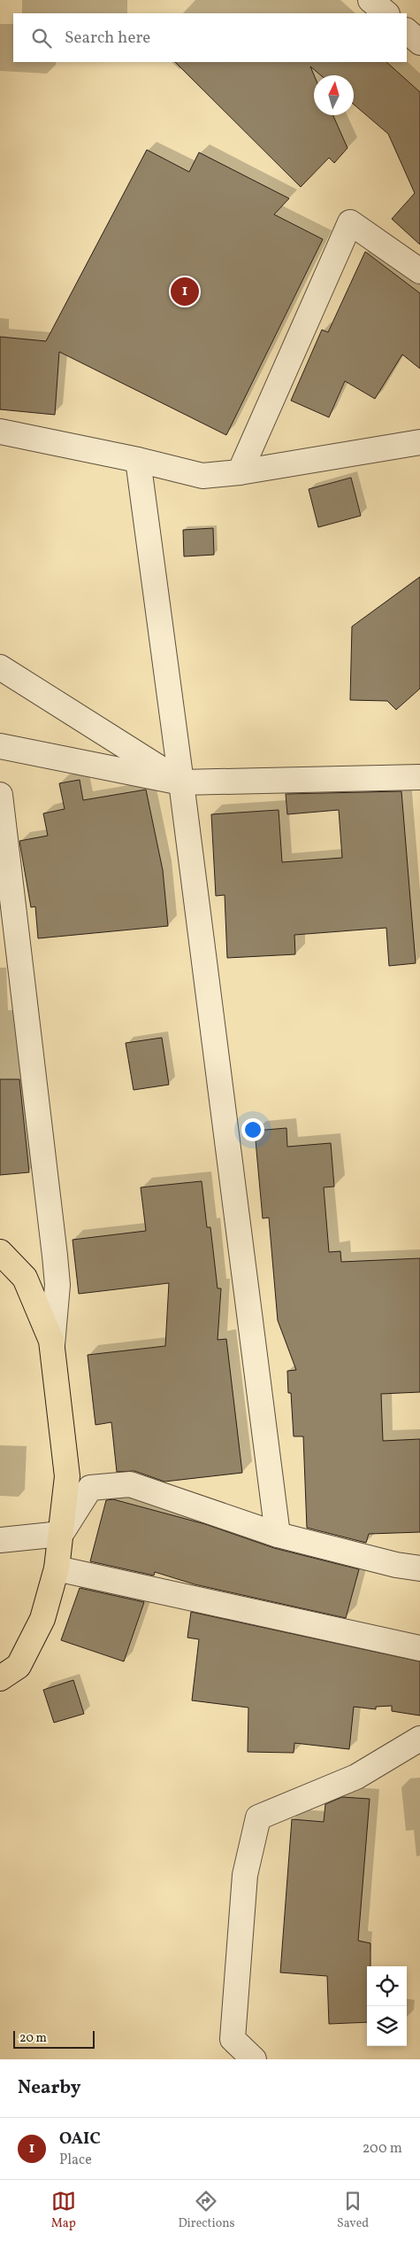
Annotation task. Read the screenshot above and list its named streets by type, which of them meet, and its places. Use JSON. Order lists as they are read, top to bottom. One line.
{"scale_bar":"20 m","north":"top","page":{"search":"Search here","pins":"1","scale":"20 m","heading":"Nearby","list":[{"mark":"1","name":"OAIC","note":"Place","value":"200 m"}],"nav":["Map","Directions","Saved"]}}
